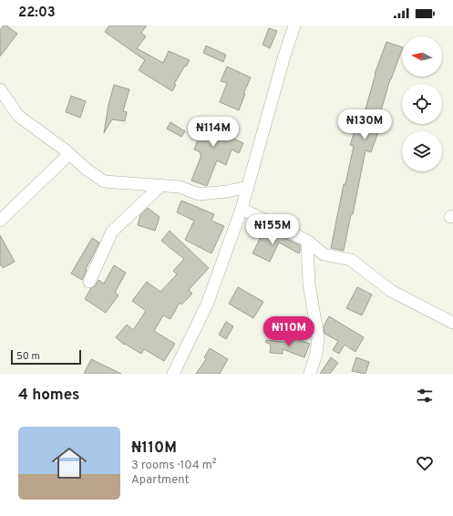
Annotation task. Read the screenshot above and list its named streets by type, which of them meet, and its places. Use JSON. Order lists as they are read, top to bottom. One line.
{"scale_bar":"50 m","north":"left","page":{"status":"22:03","price":["₦130M","₦114M","₦155M","₦110M"],"scale":"50 m","heading":"4 homes","list":[{"name":"₦110M","note":"3 rooms · 104 m² · Apartment"}]}}
